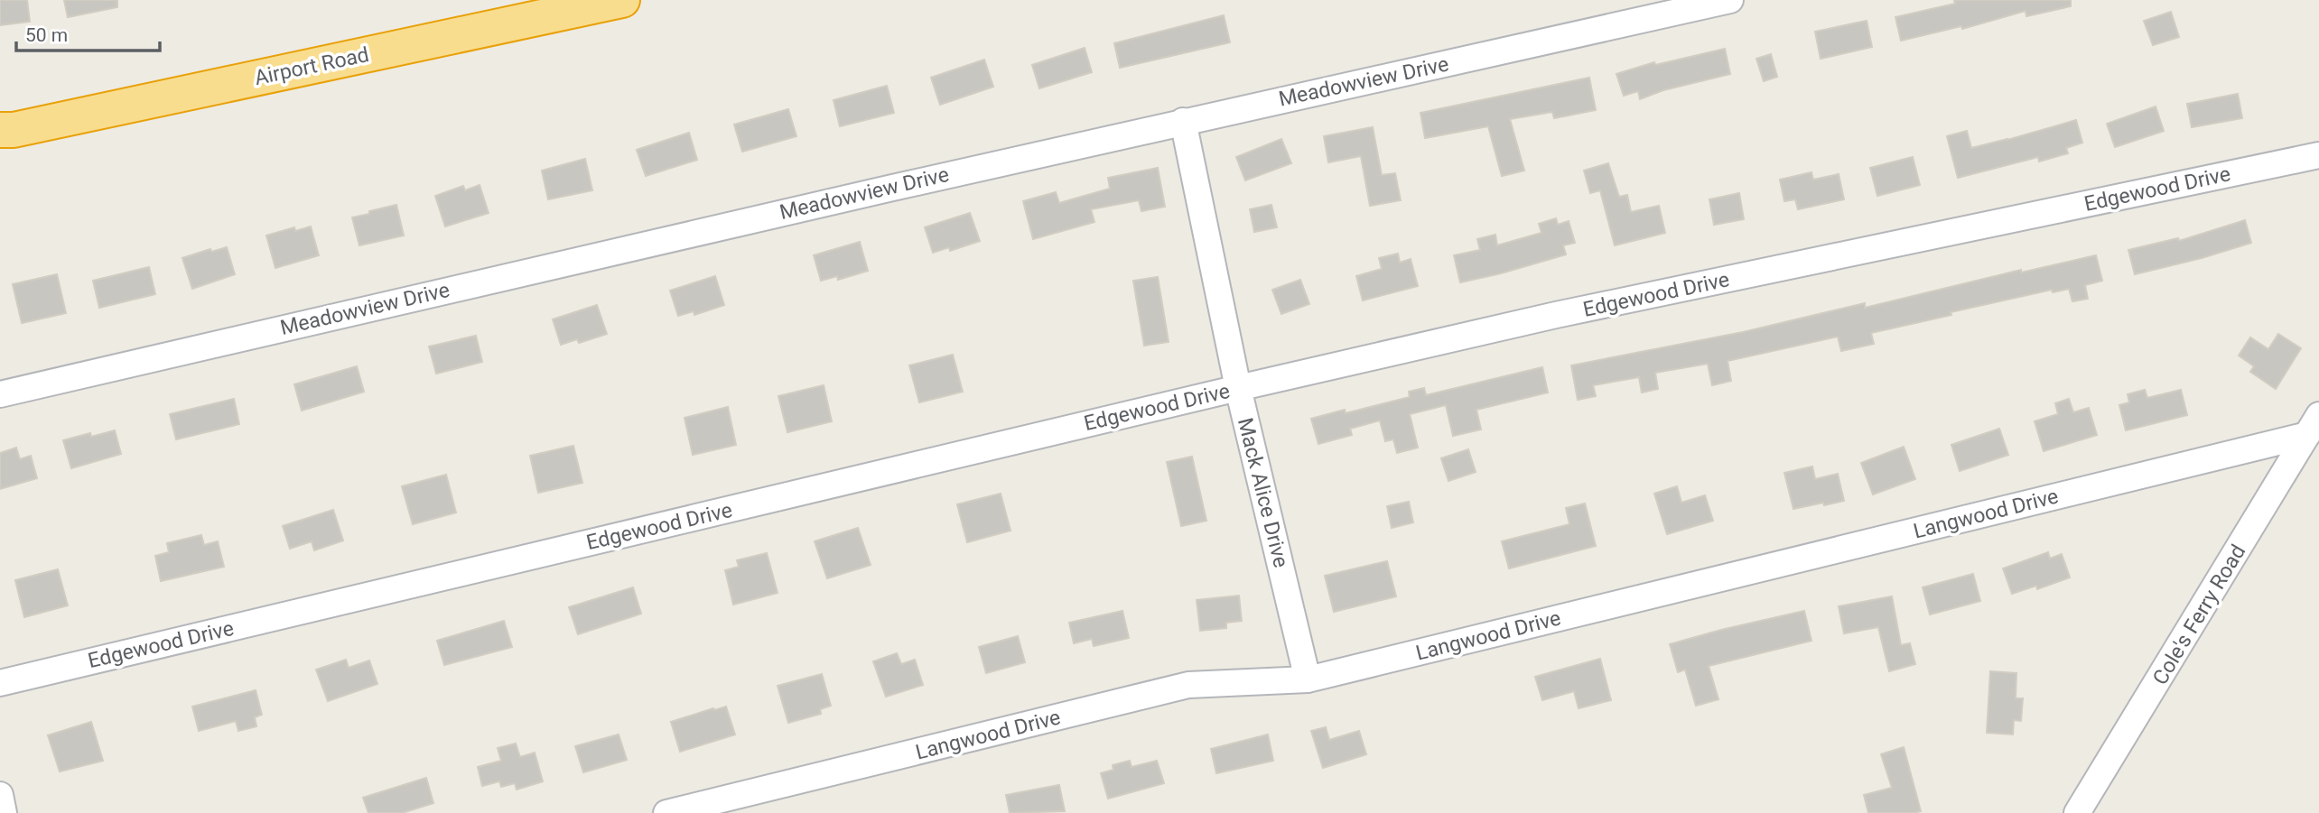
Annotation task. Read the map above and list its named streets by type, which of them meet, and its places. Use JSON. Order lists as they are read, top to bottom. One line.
{"streets":{"highway":["Airport Road"],"street":["Meadowview Drive","Edgewood Drive","Mack Alice Drive","Langwood Drive","Cole's Ferry Road"]},"crossings":[["Meadowview Drive","Mack Alice Drive"],["Edgewood Drive","Mack Alice Drive"],["Mack Alice Drive","Langwood Drive"],["Langwood Drive","Cole's Ferry Road"]],"scale_bar":"50 m"}
